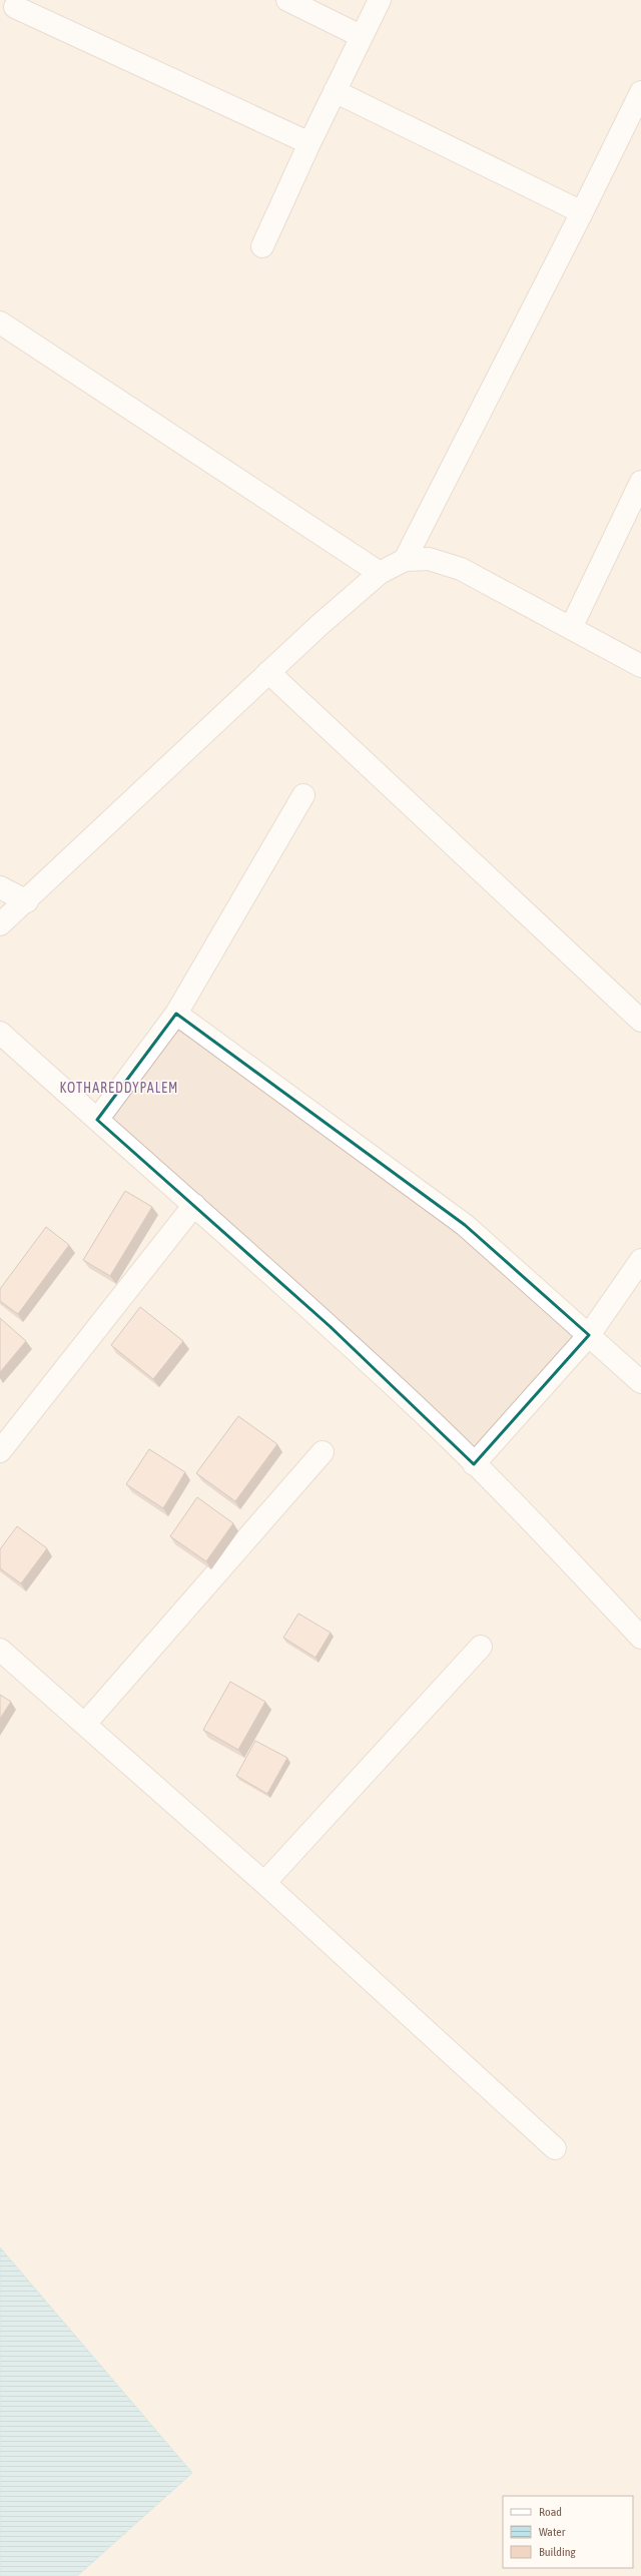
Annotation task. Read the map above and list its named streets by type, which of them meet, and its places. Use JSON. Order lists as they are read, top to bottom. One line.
{"districts":["KOTHAREDDYPALEM"],"legend":["Road","Water","Building"]}
